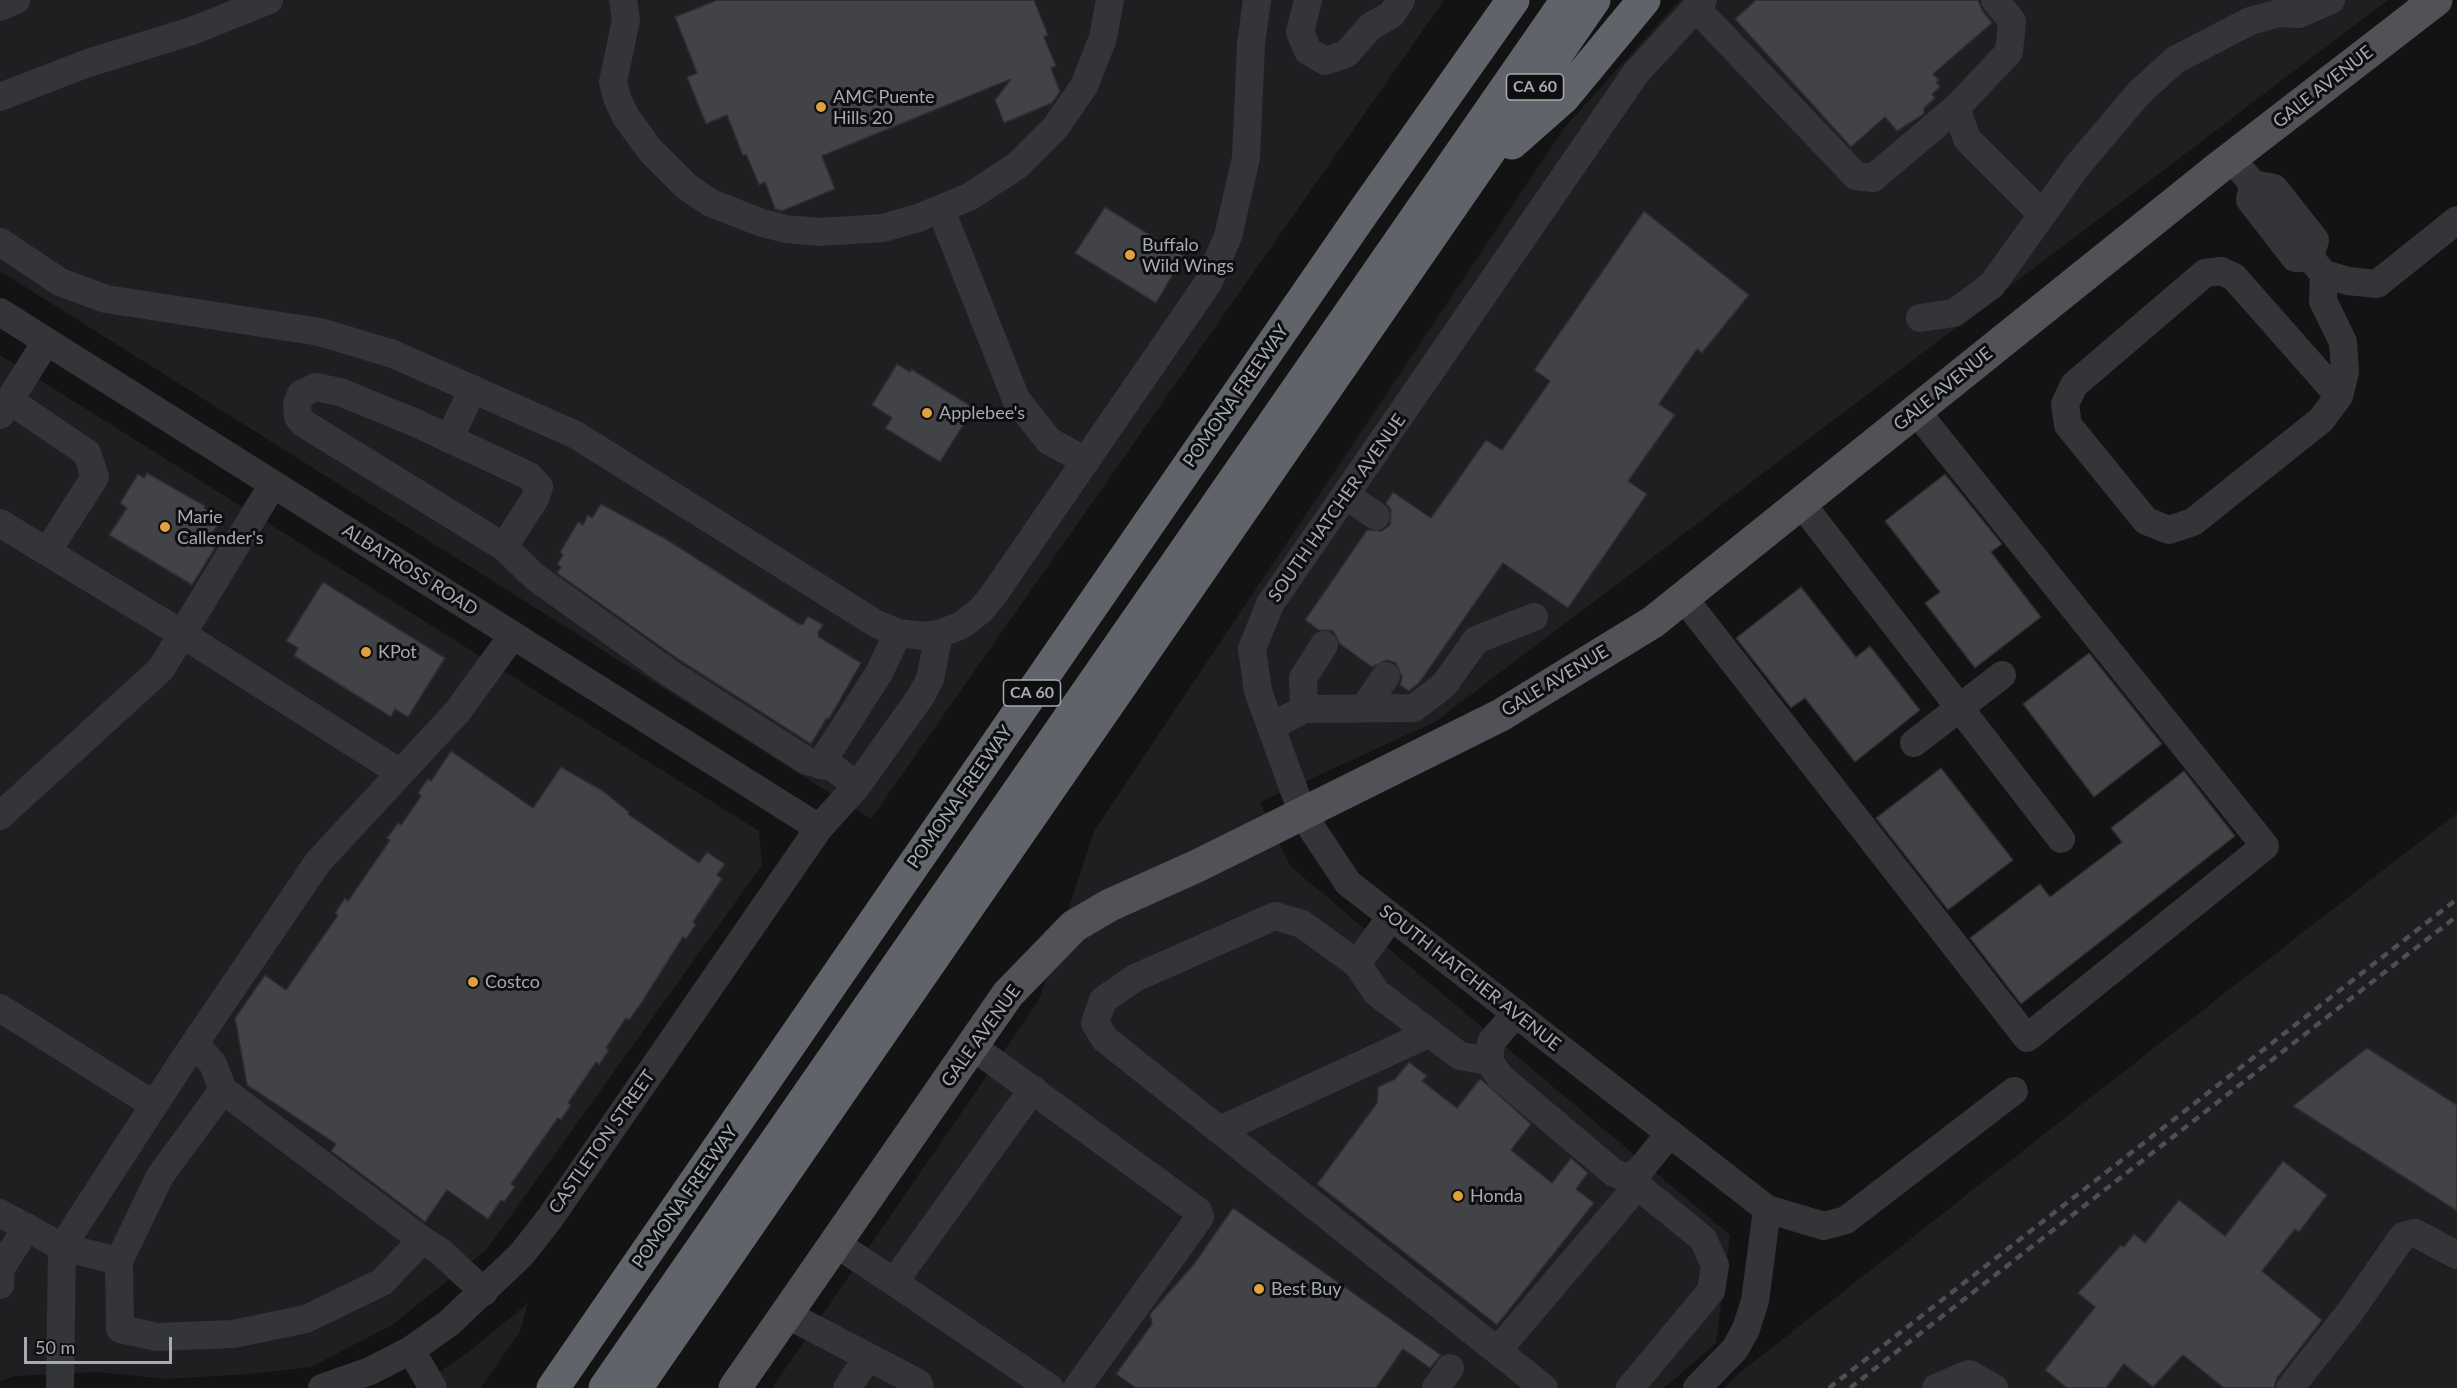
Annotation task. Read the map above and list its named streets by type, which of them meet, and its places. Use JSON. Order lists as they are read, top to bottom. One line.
{"streets":{"highway":["CA 60","POMONA FREEWAY"],"main road":["GALE AVENUE"],"street":["SOUTH HATCHER AVENUE","ALBATROSS ROAD","CASTLETON STREET"]},"crossings":[["GALE AVENUE","SOUTH HATCHER AVENUE"],["ALBATROSS ROAD","CASTLETON STREET"]],"places":["AMC Puente Hills 20","Buffalo Wild Wings","Applebee's","Marie Callender's","KPot","Costco","Honda","Best Buy"],"scale_bar":"50 m"}
